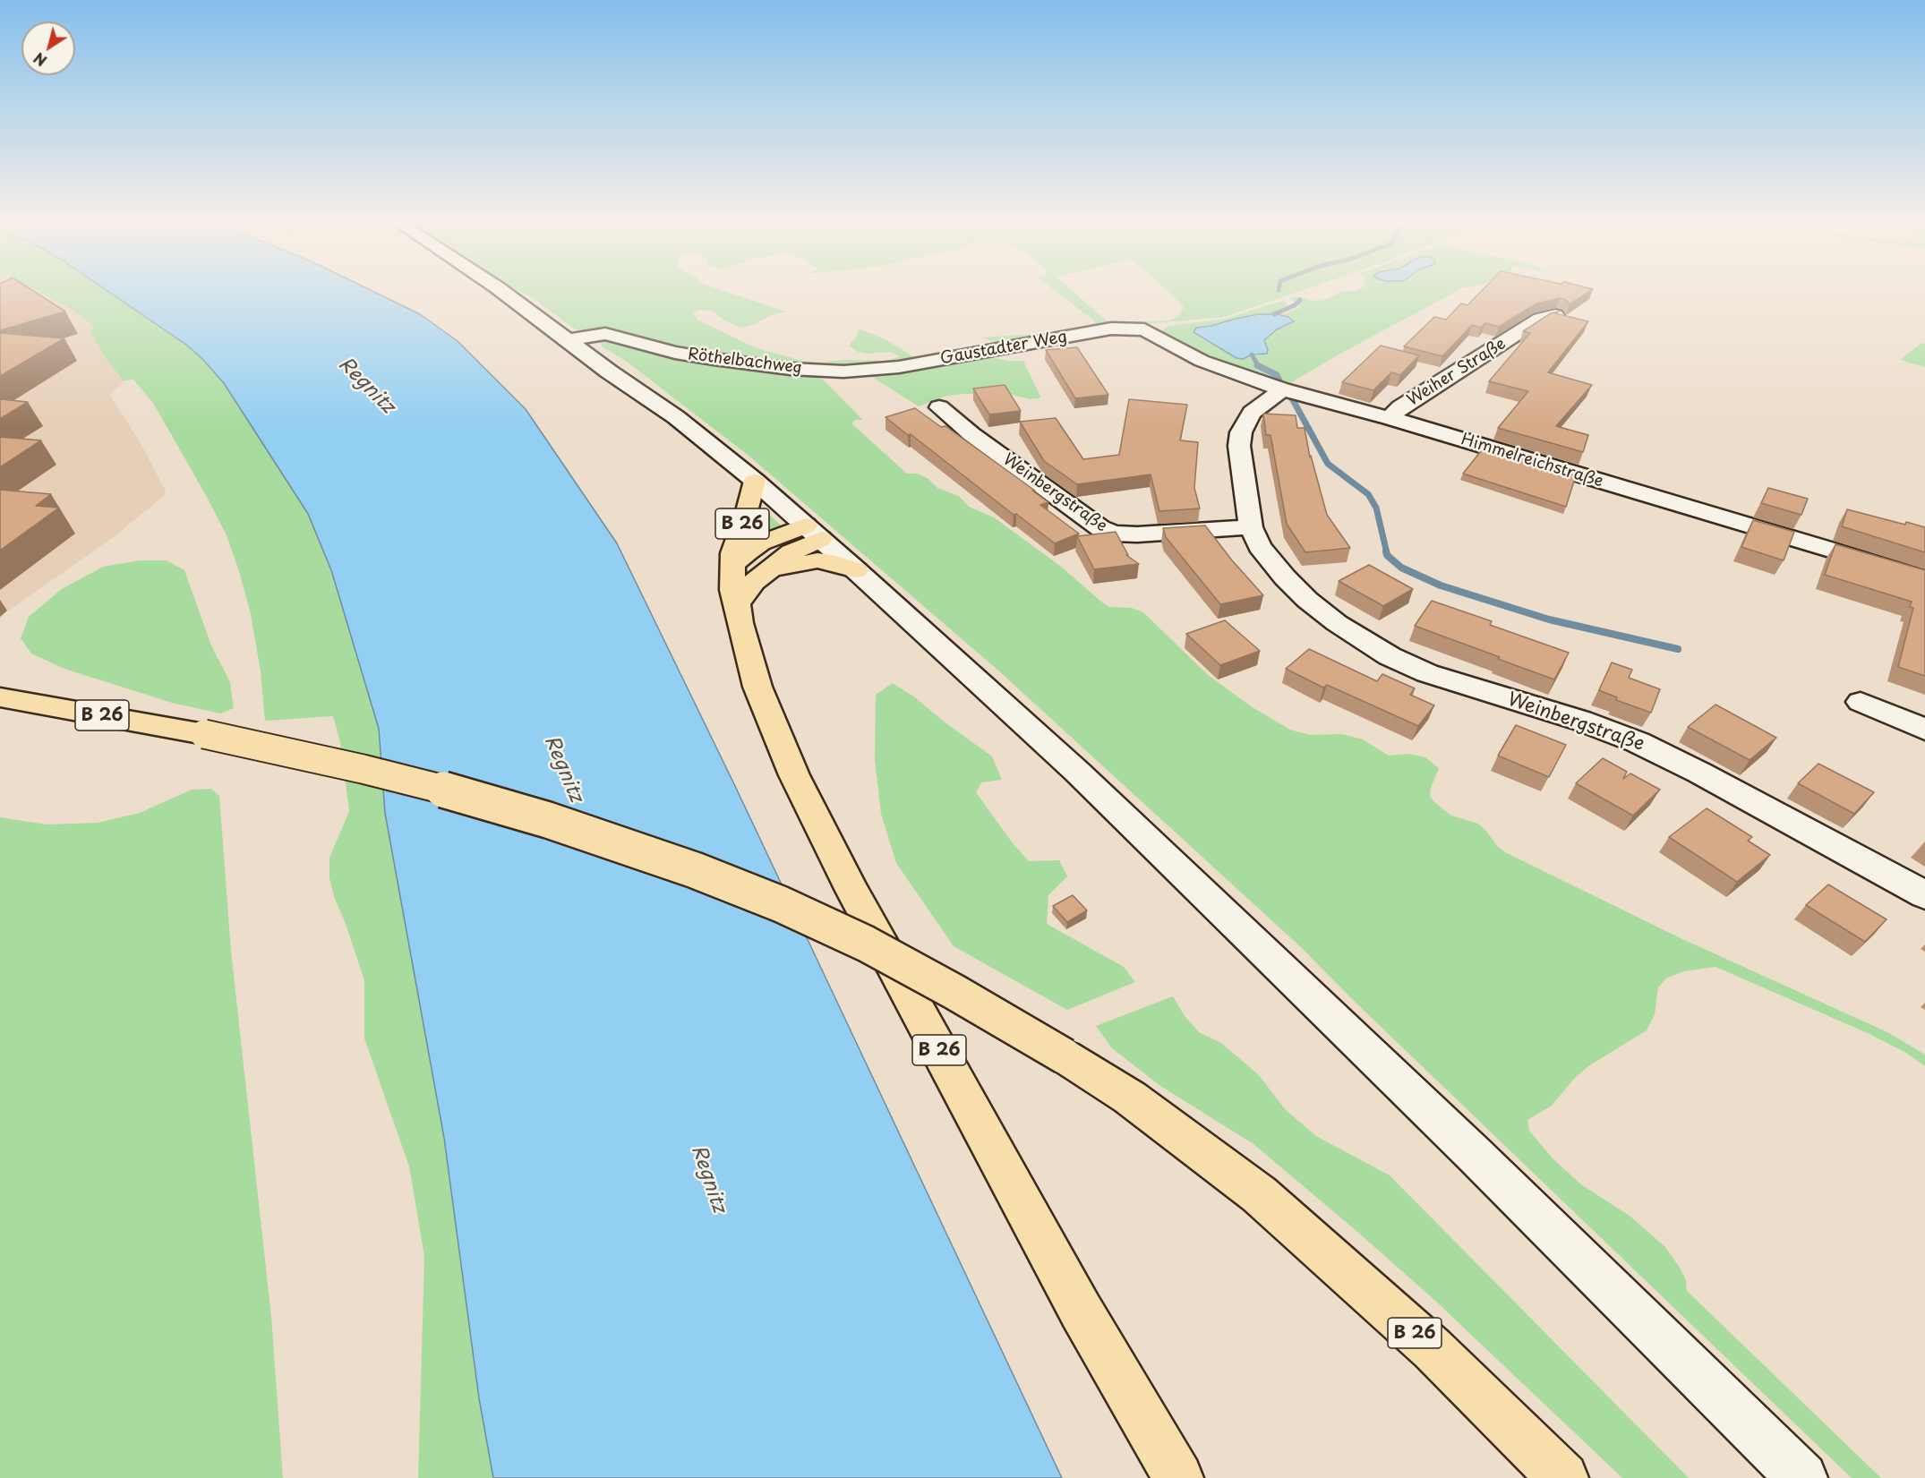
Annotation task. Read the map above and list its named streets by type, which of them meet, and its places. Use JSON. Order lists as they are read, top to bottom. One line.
{"streets":{"main road":["B 26"],"street":["Gaustadter Weg","Röthelbachweg","Weiher Straße","Himmelreichstraße","Weinbergstraße"]},"crossings":[["Gaustadter Weg","Röthelbachweg"],["Gaustadter Weg","Himmelreichstraße"],["Weiher Straße","Himmelreichstraße"],["Himmelreichstraße","Weinbergstraße"]],"water":["Regnitz"],"north":"bottom left"}
